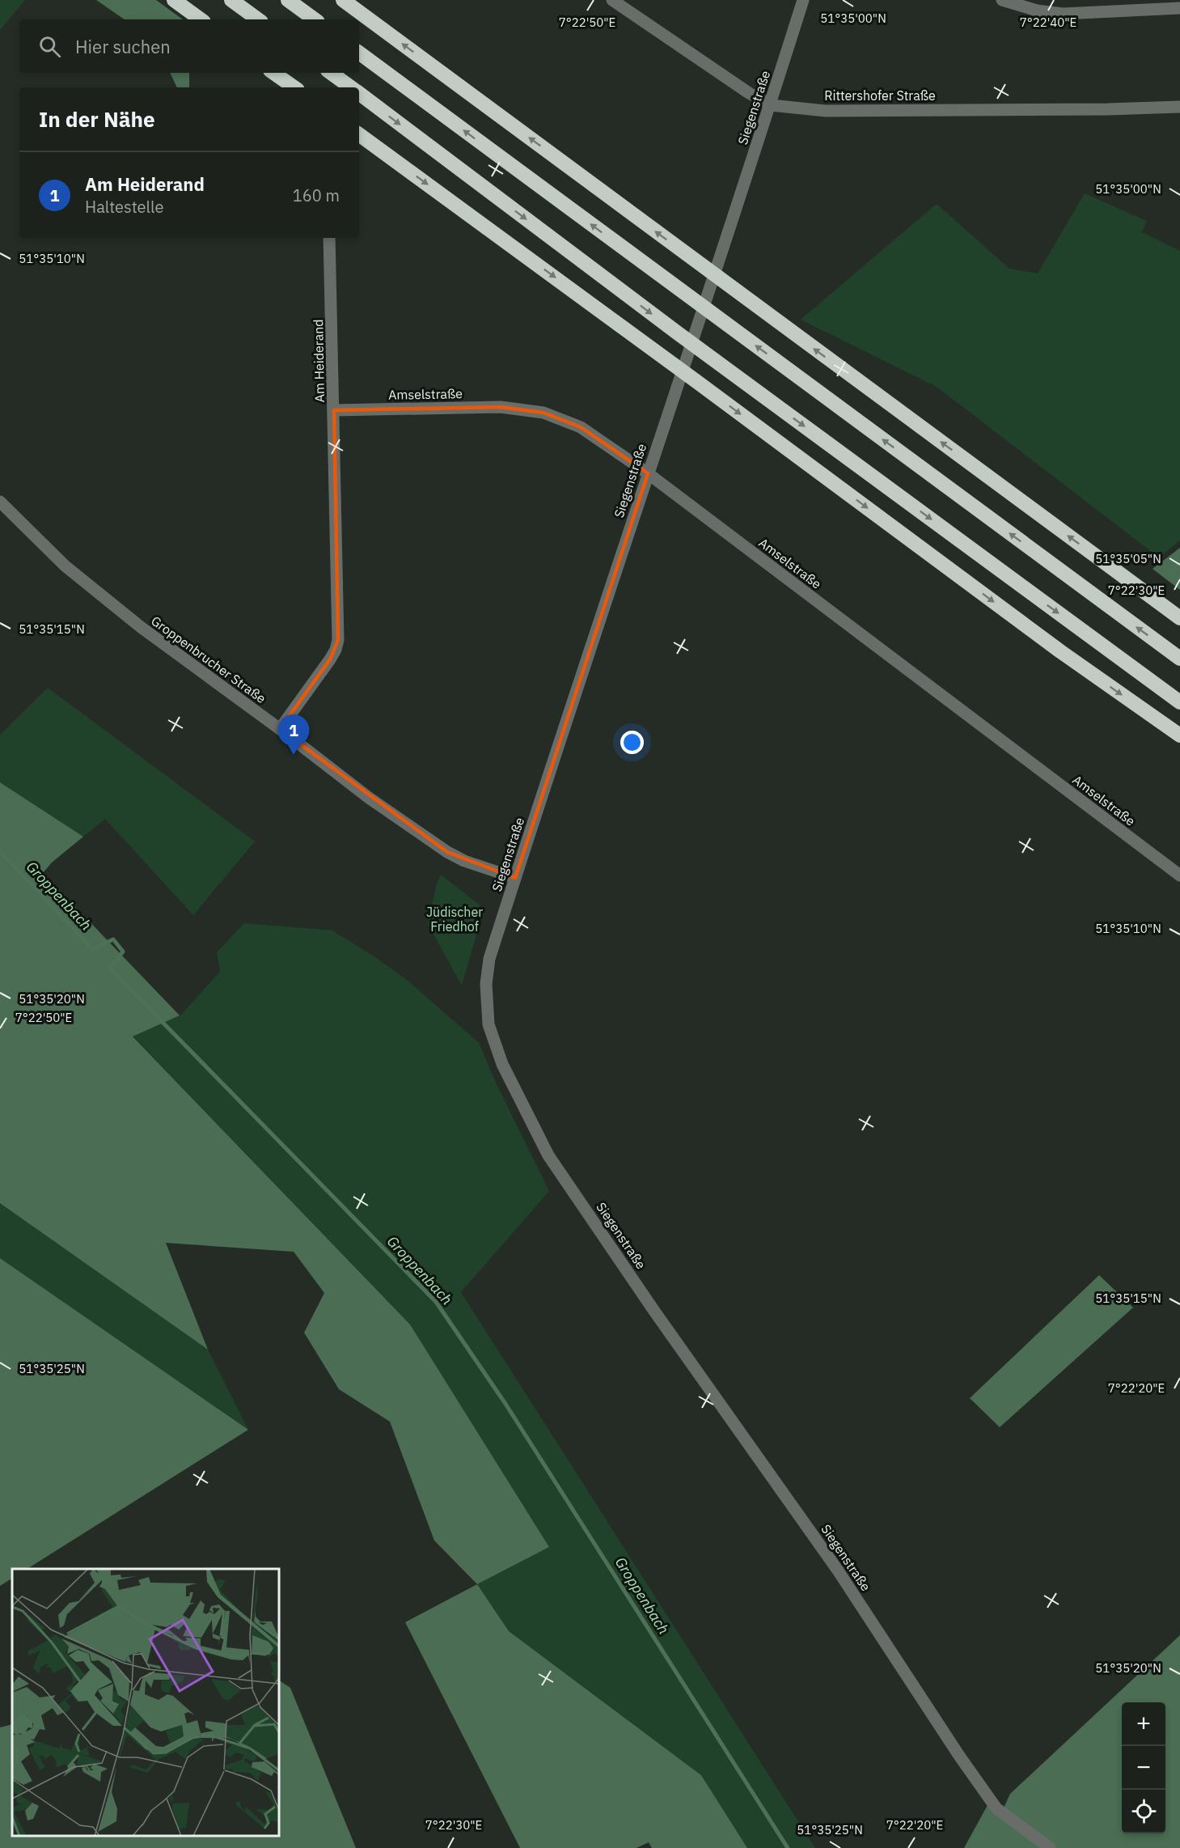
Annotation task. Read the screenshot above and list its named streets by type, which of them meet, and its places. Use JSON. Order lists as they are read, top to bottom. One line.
{"streets":{"street":["Rittershofer Straße","Siegenstraße","Am Heiderand","Amselstraße","Groppenbrucher Straße"]},"crossings":[["Rittershofer Straße","Siegenstraße"],["Siegenstraße","Amselstraße"],["Siegenstraße","Groppenbrucher Straße"],["Am Heiderand","Amselstraße"],["Am Heiderand","Groppenbrucher Straße"]],"water":["Groppenbach"],"parks":["Jüdischer Friedhof"],"page":{"search":"Hier suchen","heading":"In der Nähe","list":[{"mark":"1","name":"Am Heiderand","note":"Haltestelle","value":"160 m"}],"pins":"1","map_buttons":["+","−"]},"coordinates":["51°35'00\"N","7°22'50\"E","7°22'40\"E","51°35'10\"N","51°35'05\"N","7°22'30\"E","51°35'15\"N","51°35'20\"N","51°35'25\"N","7°22'20\"E"]}
